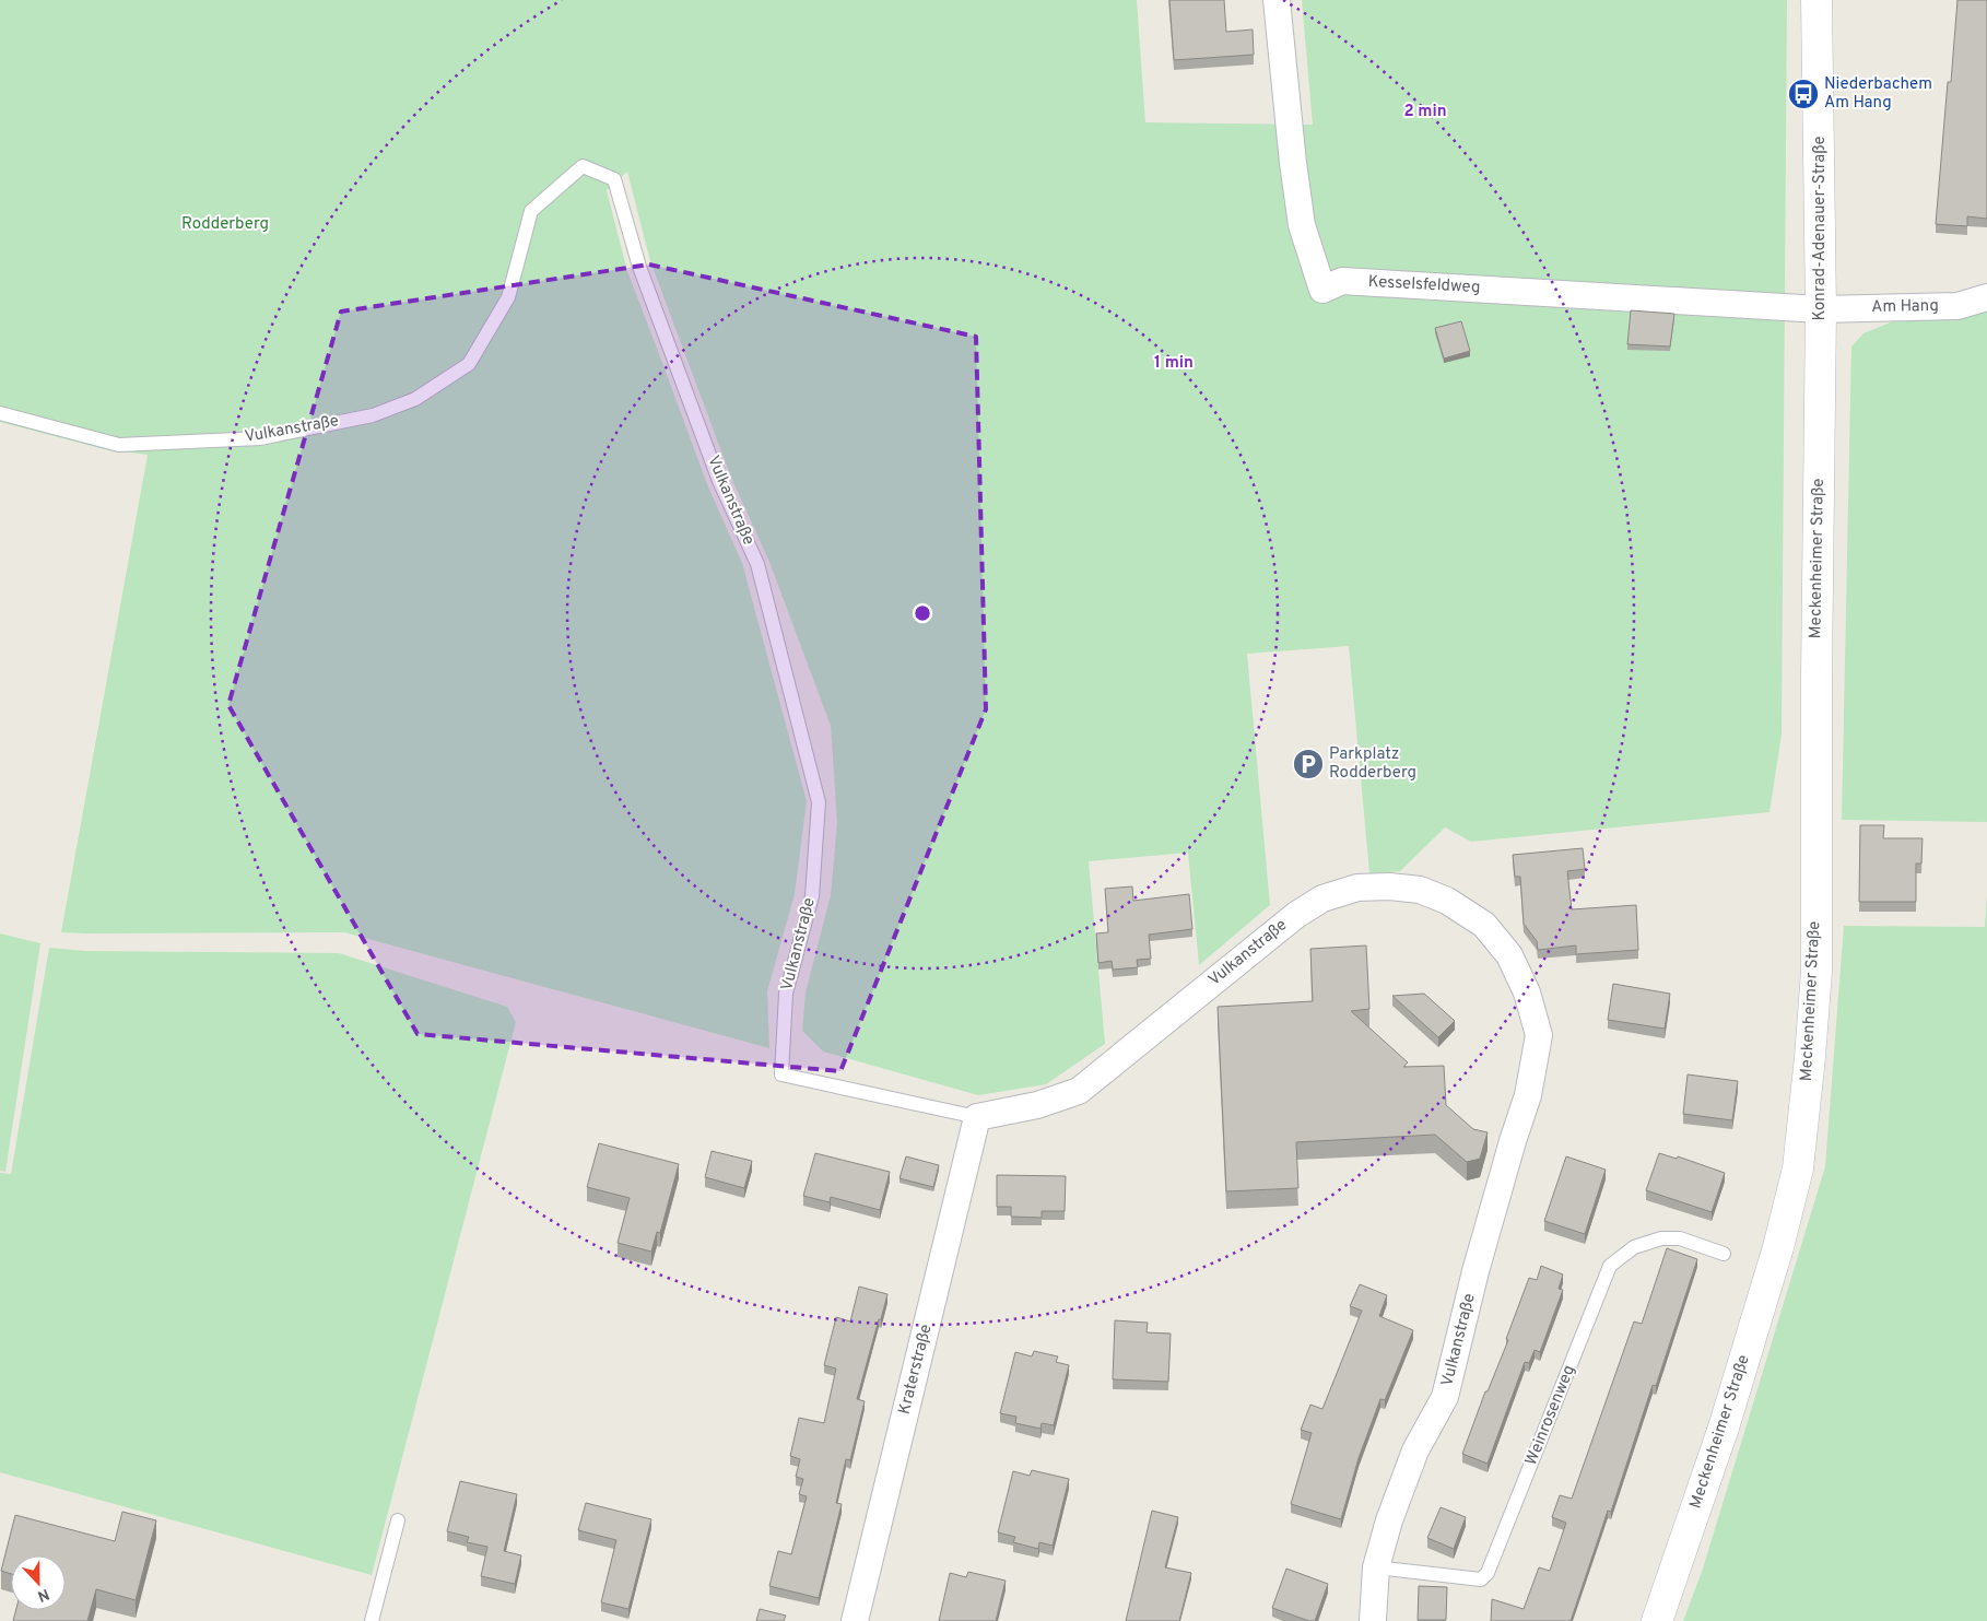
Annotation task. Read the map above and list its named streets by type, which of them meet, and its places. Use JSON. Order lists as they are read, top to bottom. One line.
{"streets":{"main road":["Konrad-Adenauer-Straße","Meckenheimer Straße"],"street":["Kesselsfeldweg","Am Hang","Vulkanstraße","Kraterstraße"],"lane":["Weinrosenweg"]},"crossings":[["Konrad-Adenauer-Straße","Kesselsfeldweg"],["Konrad-Adenauer-Straße","Am Hang"],["Konrad-Adenauer-Straße","Meckenheimer Straße"],["Kesselsfeldweg","Am Hang"],["Vulkanstraße","Kraterstraße"],["Vulkanstraße","Weinrosenweg"]],"parks":["Rodderberg"],"places":{"bus stop":["Niederbachem Am Hang"],"parking":["Parkplatz Rodderberg"]},"north":"bottom","rings":["2 min","1 min"]}
